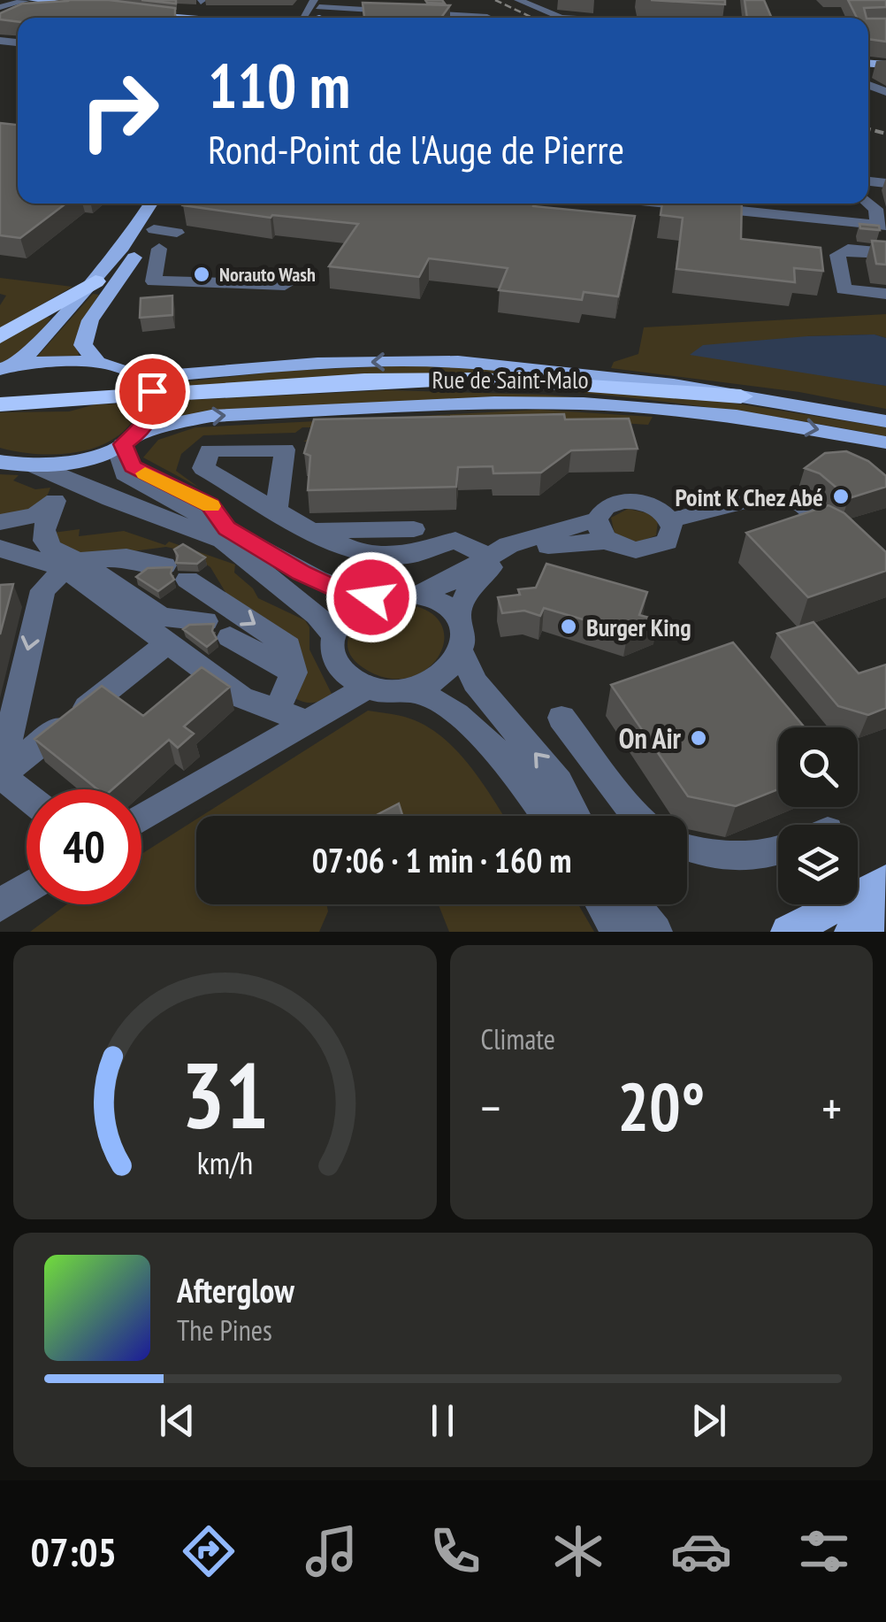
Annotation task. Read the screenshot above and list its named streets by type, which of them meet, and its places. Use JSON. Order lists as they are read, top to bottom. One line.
{"streets":{"main road":["Rue de Saint-Malo"]},"places":["Norauto Wash","Point K Chez Abé","Burger King","On Air"],"page":{"turn":["110 m","Rond-Point de l'Auge de Pierre"],"limit":"40","trip":"07:06 · 1 min · 160 m","tile":"Climate","heat":["−","20°","+"],"song":["Afterglow","The Pines"],"tabs":"07:05","gauge":["31","km/h"]}}
